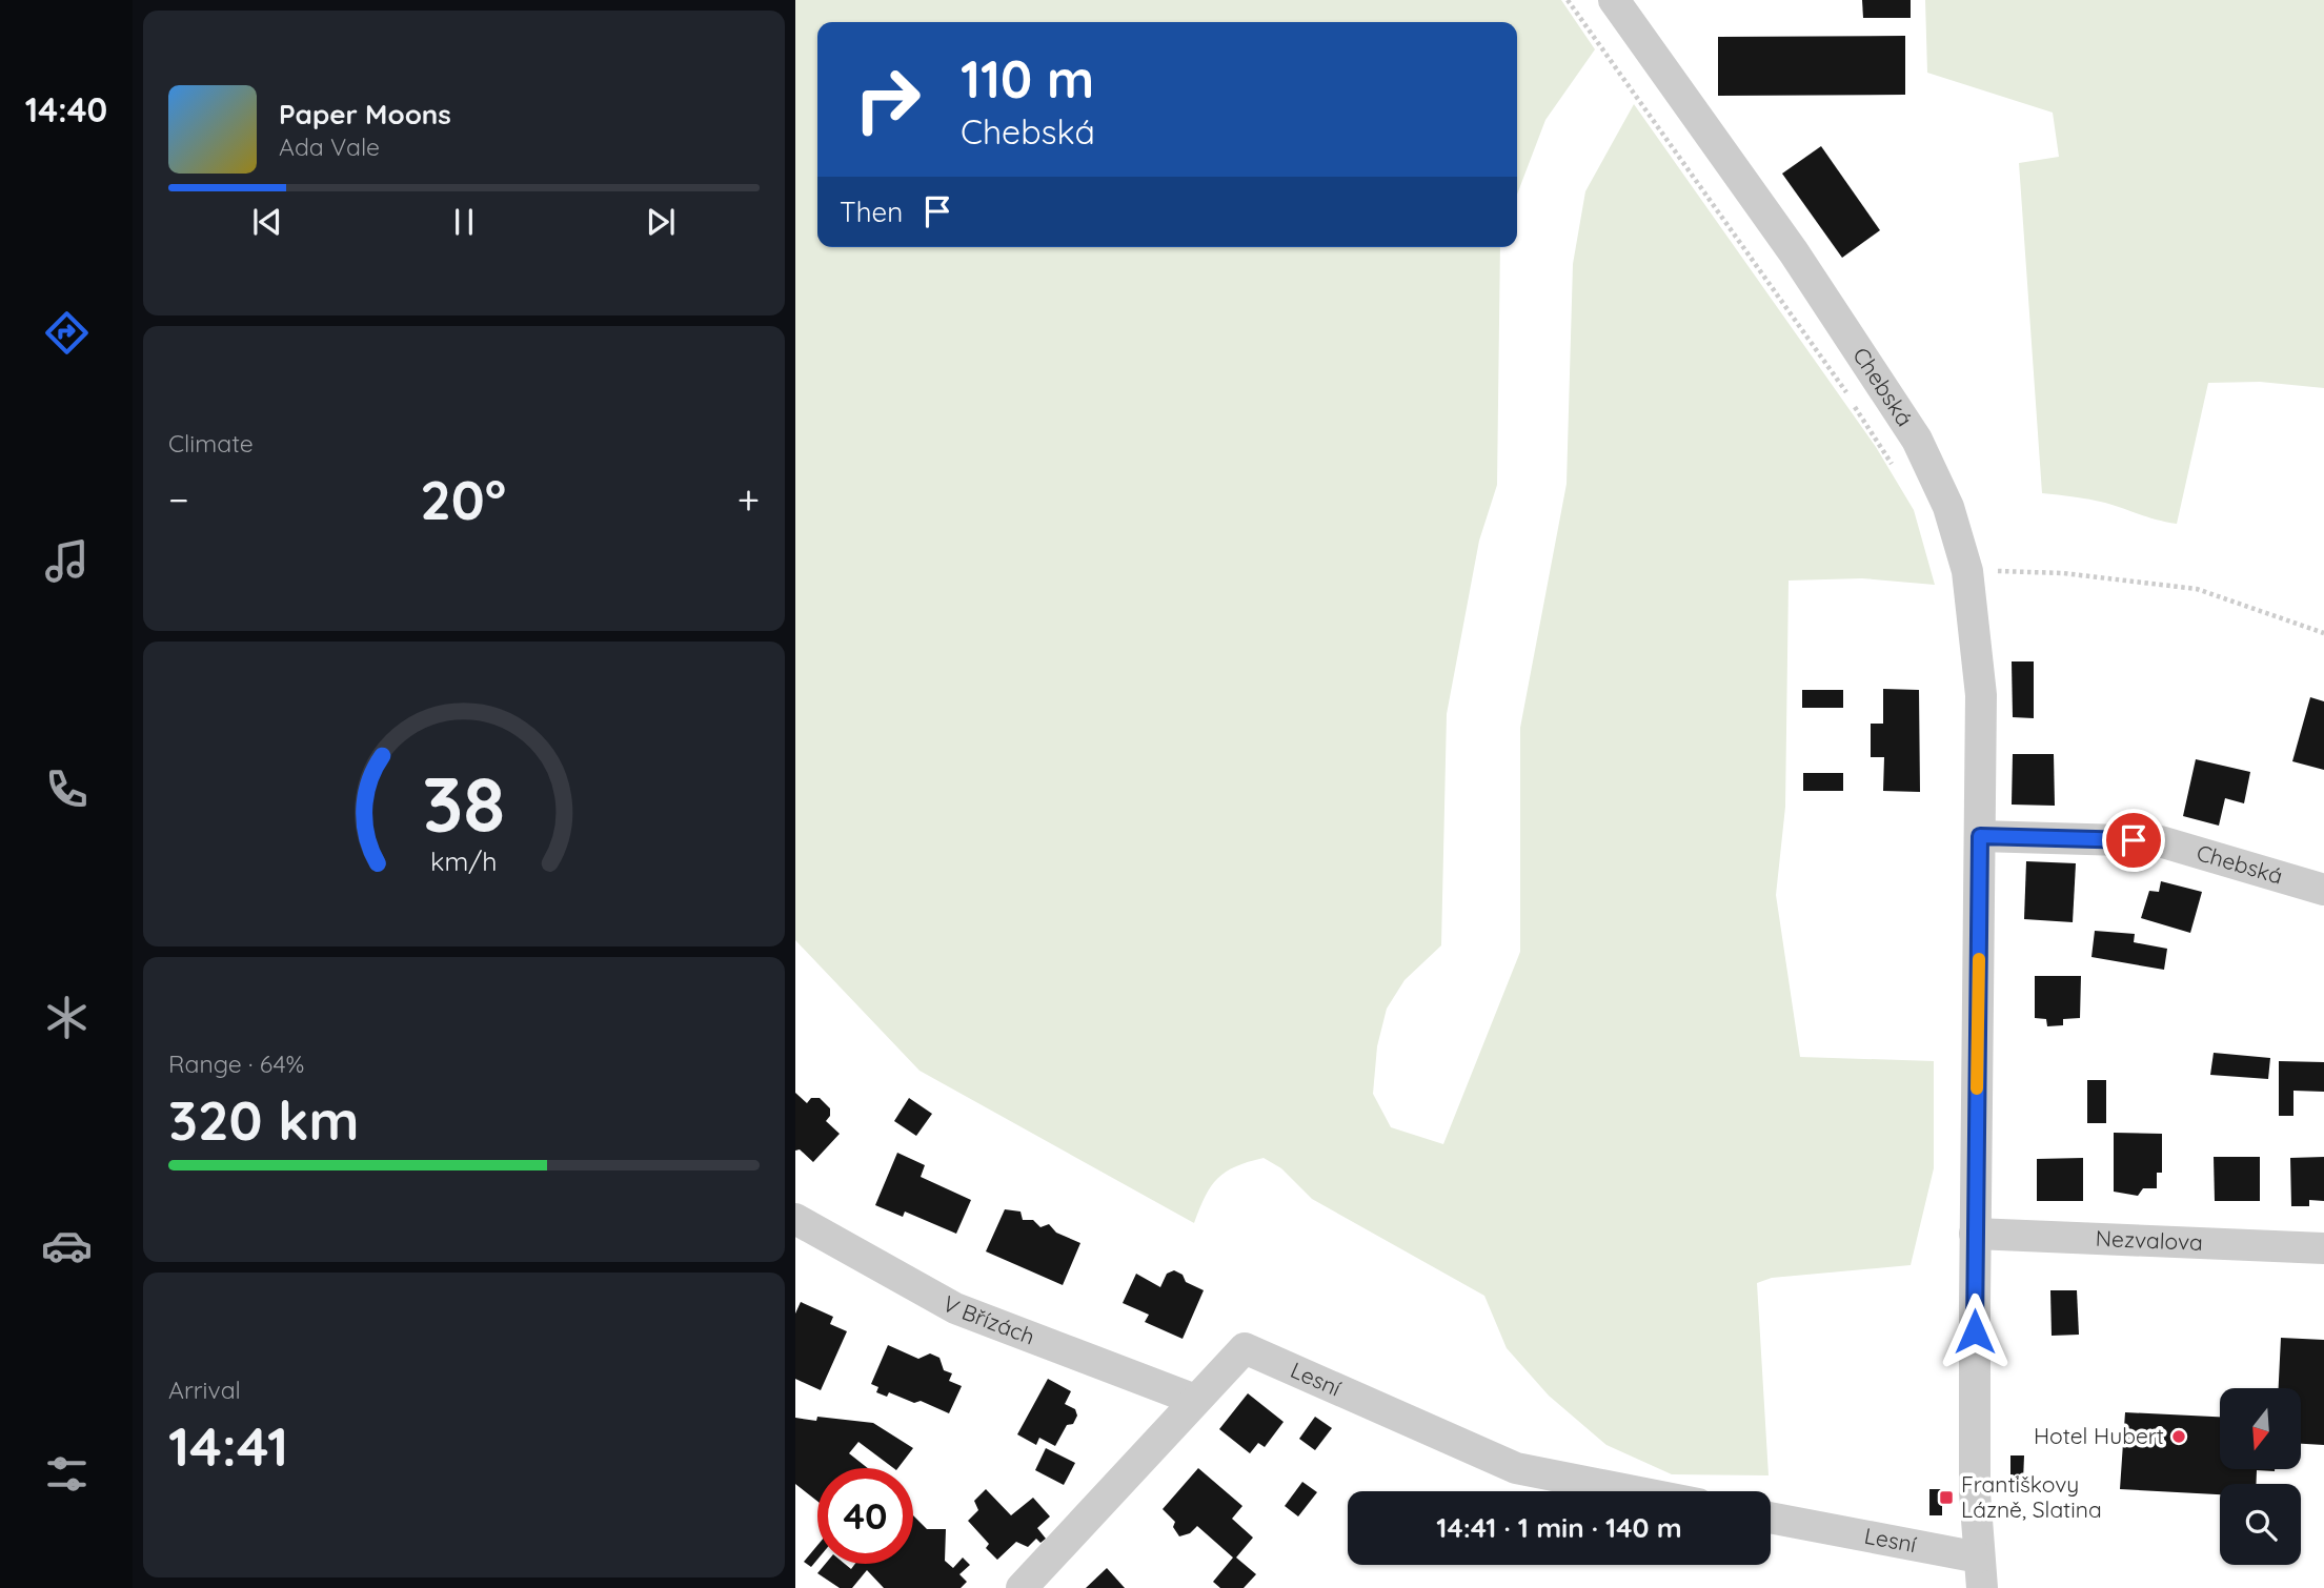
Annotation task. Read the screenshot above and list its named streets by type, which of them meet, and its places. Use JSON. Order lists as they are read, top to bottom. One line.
{"streets":{"street":["Chebská","Nezvalova","V Břízách","Lesní"]},"crossings":[["Chebská","Nezvalova"],["Chebská","Lesní"],["V Břízách","Lesní"]],"places":{"other":["Hotel Hubert"],"transit":["Františkovy Lázně, Slatina"]},"north":"bottom","page":{"tabs":"14:40","turn":["110 m","Chebská"],"song":["Paper Moons","Ada Vale"],"then":"Then","tile":["Climate",["Range · 64%","320 km"],["Arrival","14:41"]],"heat":["−","20°","+"],"limit":"40","trip":"14:41 · 1 min · 140 m","gauge":["38","km/h"]}}
